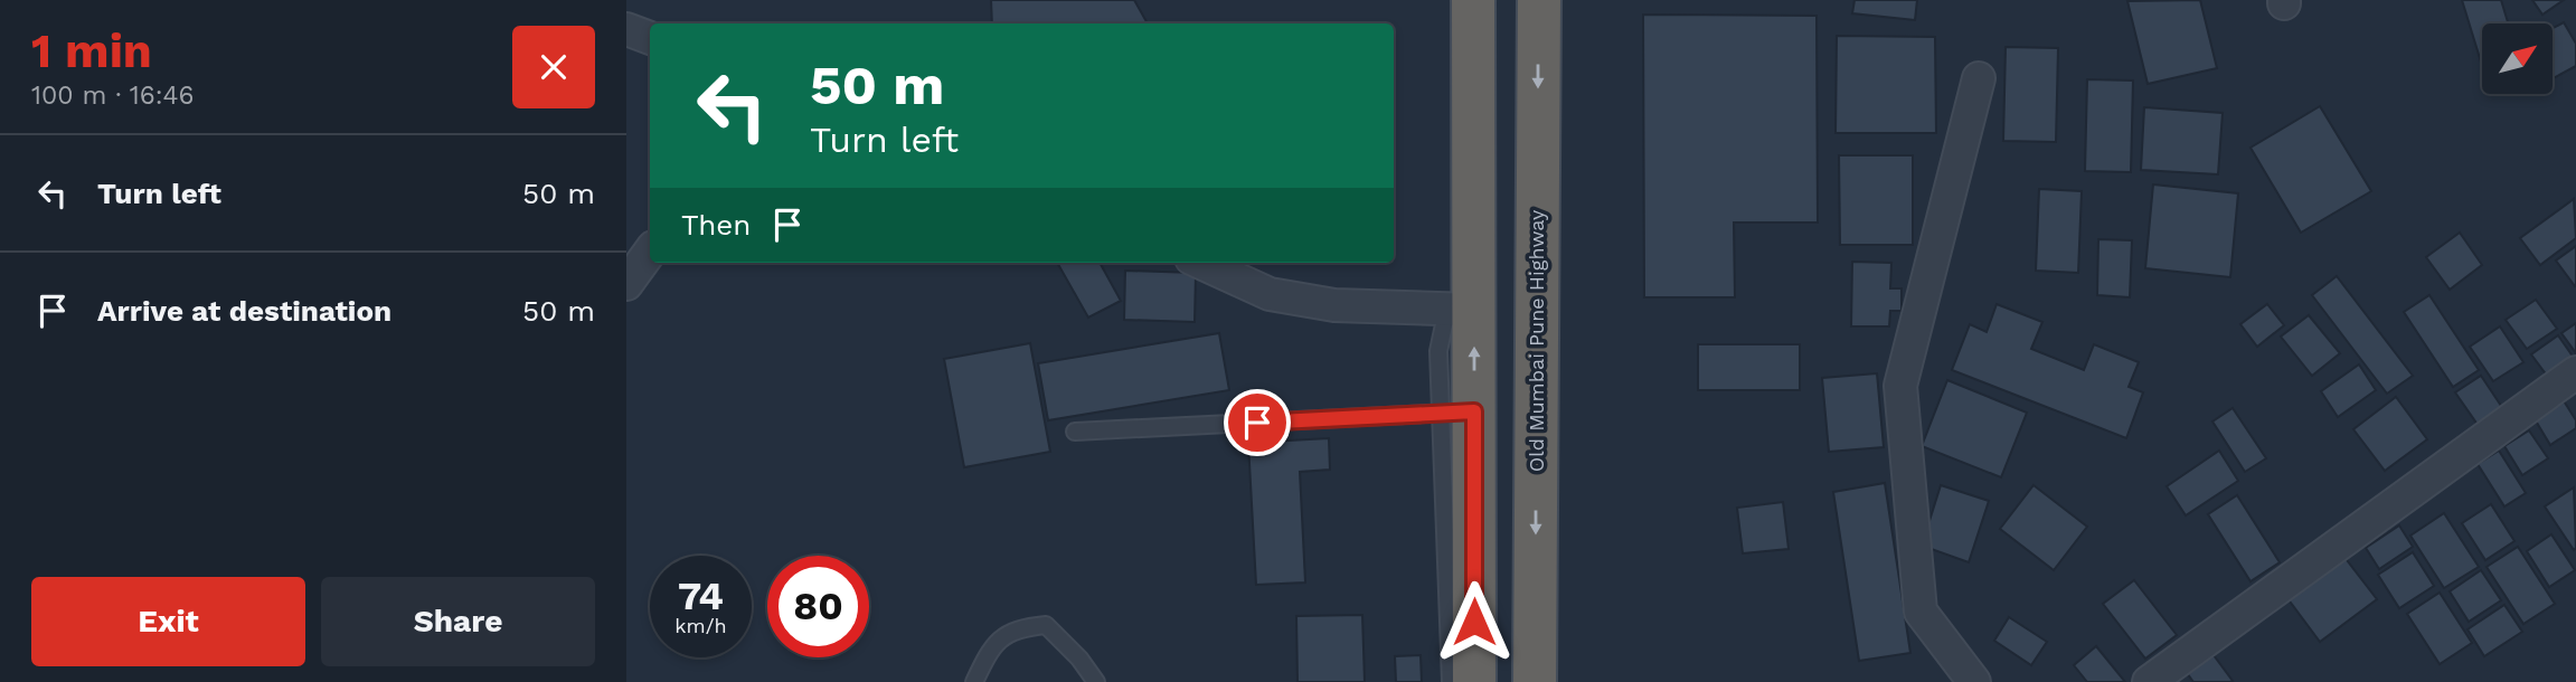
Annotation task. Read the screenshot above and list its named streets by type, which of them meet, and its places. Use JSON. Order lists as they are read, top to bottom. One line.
{"streets":{"highway":["Old Mumbai Pune Highway"]},"north":"top right","page":{"heading":["1 min","100 m · 16:46"],"turn":["50 m","Turn left"],"list":[{"name":"Turn left","value":"50 m"},{"name":"Arrive at destination","value":"50 m"}],"then":"Then","speed":"74 km/h","limit":"80","buttons":["Exit","Share"]}}
